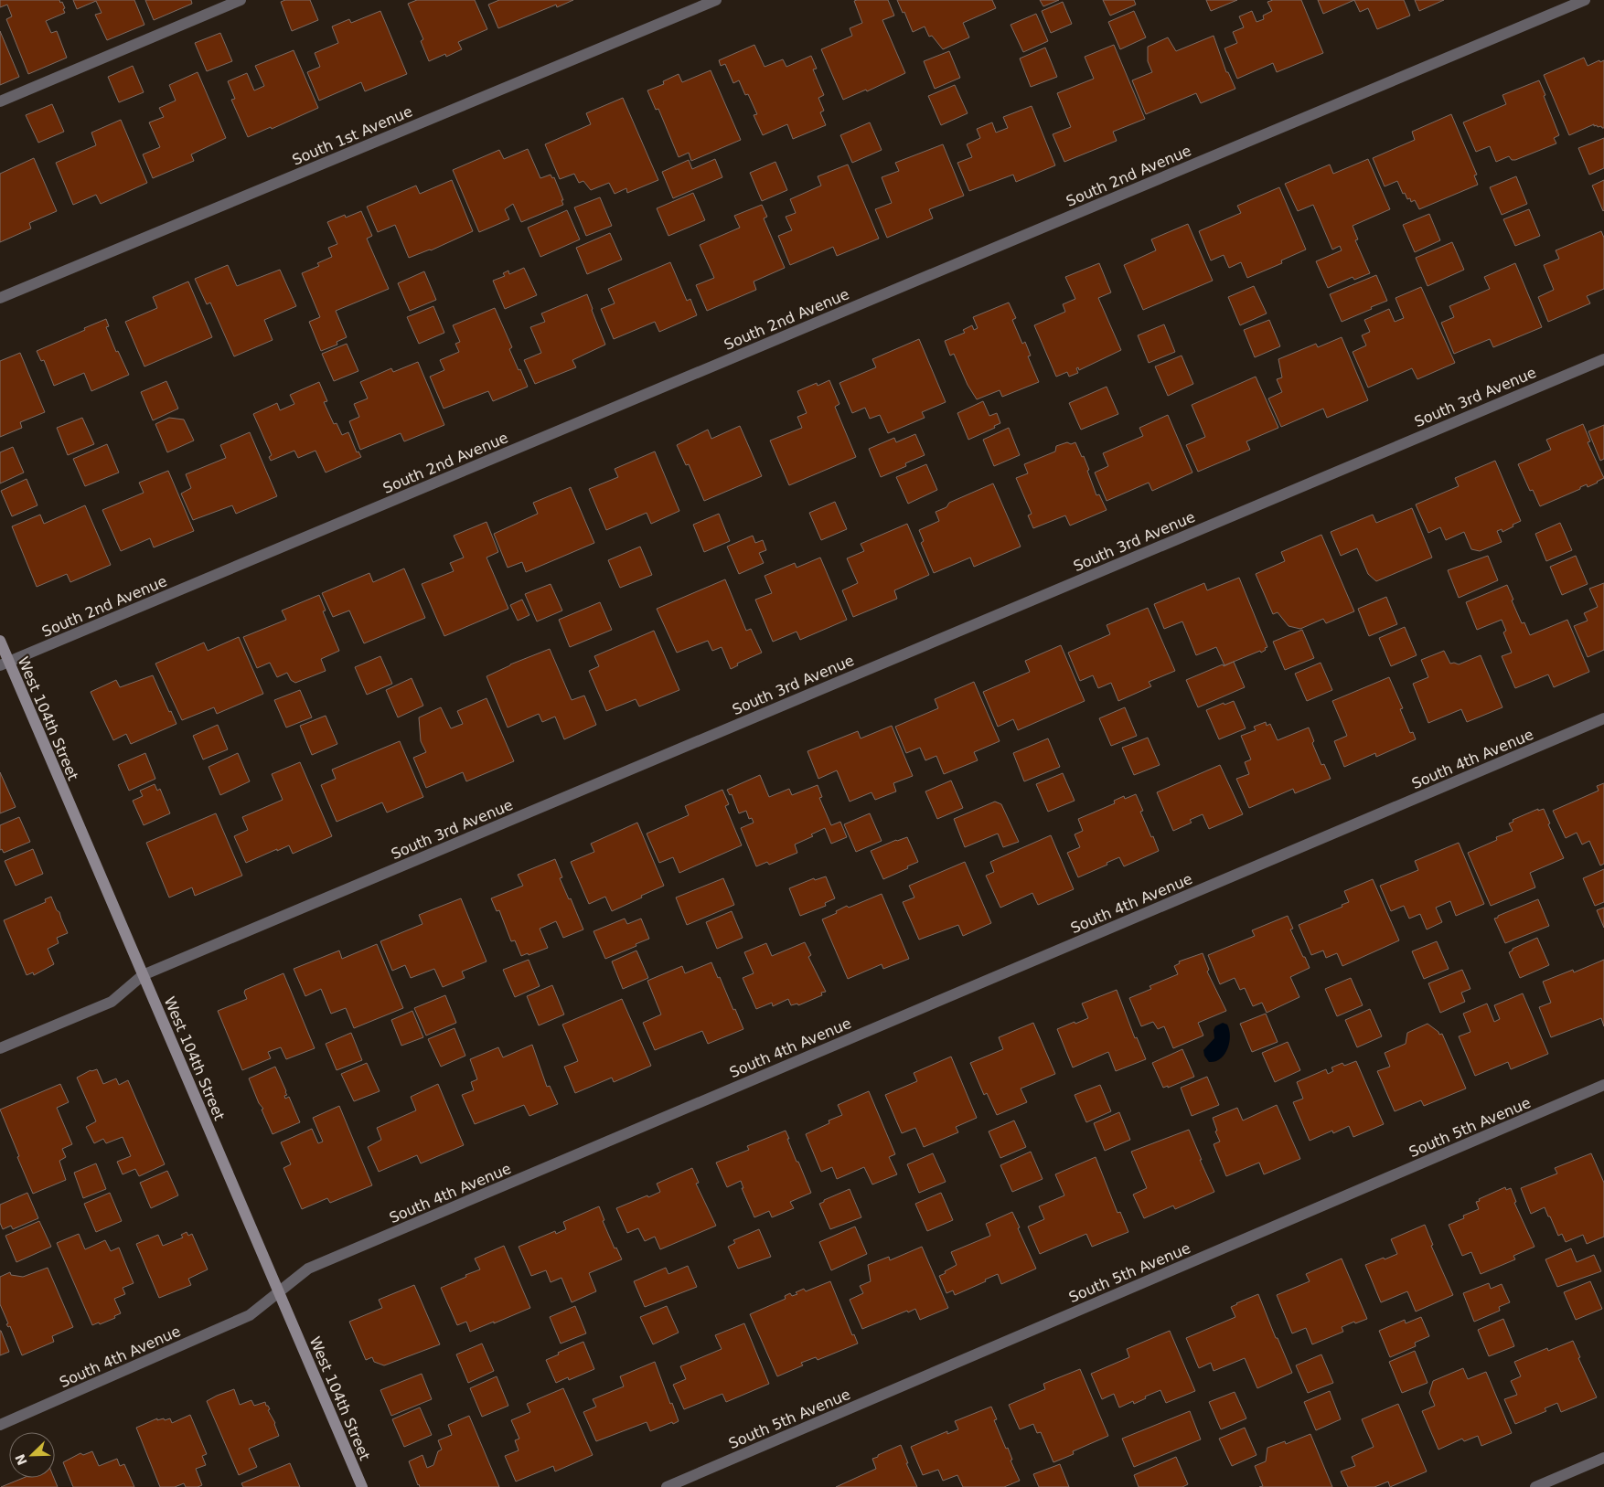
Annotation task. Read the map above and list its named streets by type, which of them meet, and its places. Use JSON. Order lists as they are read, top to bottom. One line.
{"streets":{"street":["South 1st Avenue","South 2nd Avenue","South 3rd Avenue","West 104th Street","South 4th Avenue","South 5th Avenue"]},"crossings":[["South 2nd Avenue","West 104th Street"],["South 3rd Avenue","West 104th Street"],["West 104th Street","South 4th Avenue"]],"north":"bottom left"}
